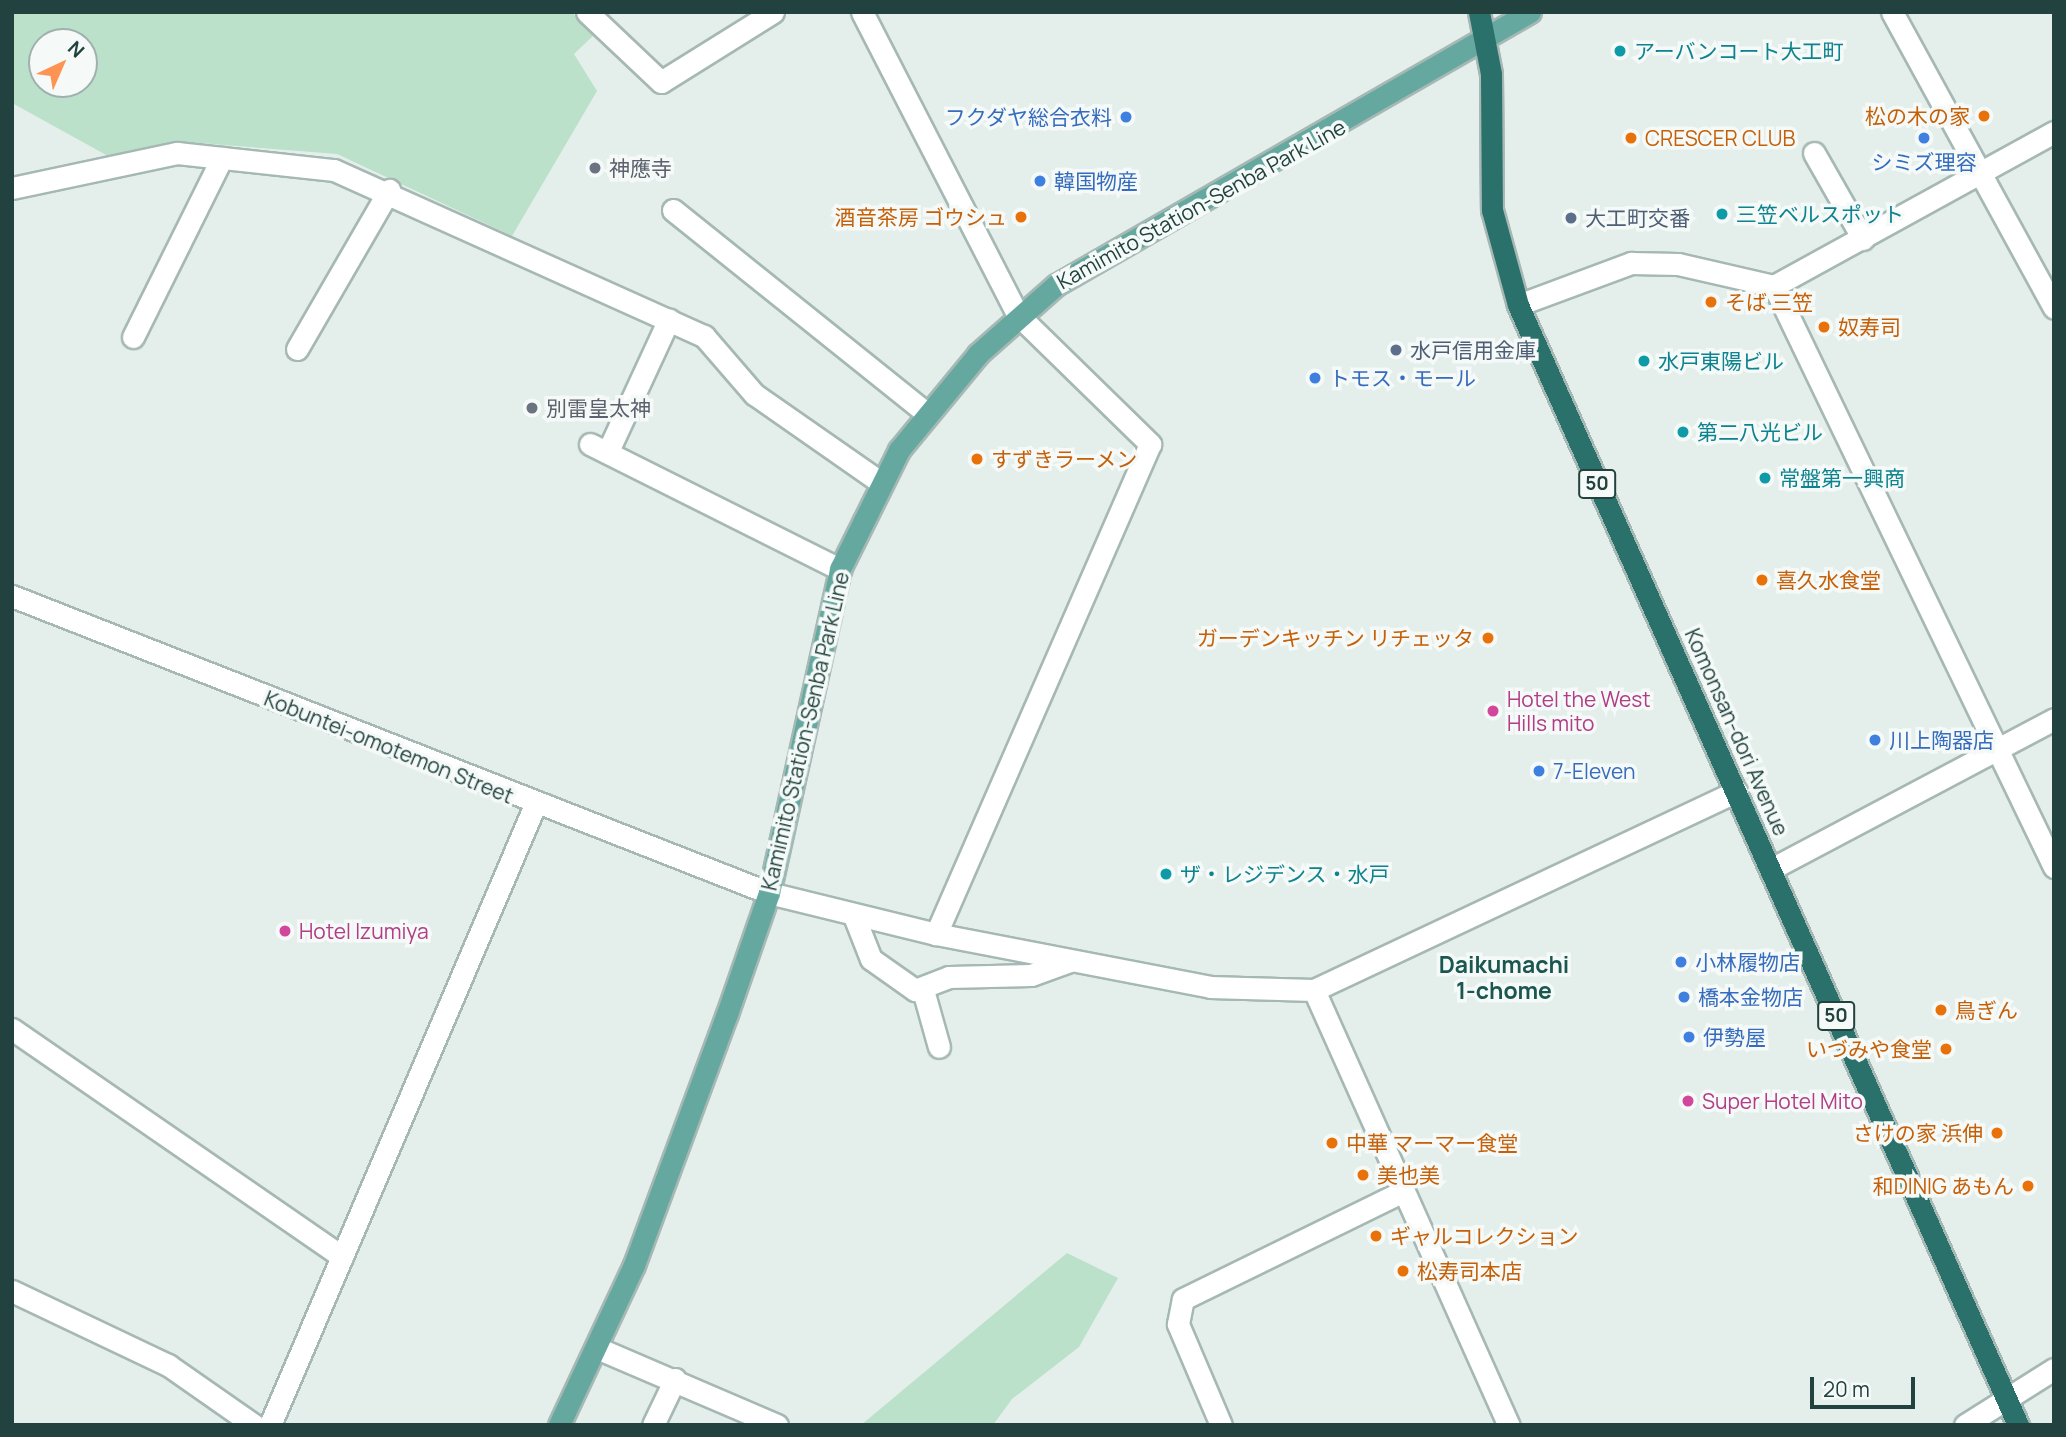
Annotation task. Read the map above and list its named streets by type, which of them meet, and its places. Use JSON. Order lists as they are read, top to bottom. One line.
{"streets":{"highway":["50","Komonsan-dori Avenue"],"main road":["Kamimito Station-Senba Park Line"],"street":["Kobuntei-omotemon Street"]},"crossings":[["Kamimito Station-Senba Park Line","50"],["Kamimito Station-Senba Park Line","Komonsan-dori Avenue"],["Kamimito Station-Senba Park Line","Kobuntei-omotemon Street"],["50","Komonsan-dori Avenue"]],"districts":["Daikumachi 1-chome"],"places":["アーバンコート大工町","松の木の家","フクダヤ総合衣料","CRESCER CLUB","シミズ理容","神應寺","韓国物産","三笠ベルスポット","酒音茶房 ゴウシュ","大工町交番","そば 三笠","奴寿司","水戸信用金庫","水戸東陽ビル","トモス・モール","別雷皇太神","第二八光ビル","すずきラーメン","常盤第一興商","喜久水食堂","ガーデンキッチン リチェッタ","Hotel the West Hills mito","川上陶器店","7-Eleven","ザ・レジデンス・水戸","Hotel Izumiya","小林履物店","橋本金物店","鳥ぎん","伊勢屋","いづみや食堂","Super Hotel Mito","さけの家 浜伸","中華 マーマー食堂","美也美","和DINIG あもん","ギャルコレクション","松寿司本店"],"scale_bar":"20 m","north":"top right"}
